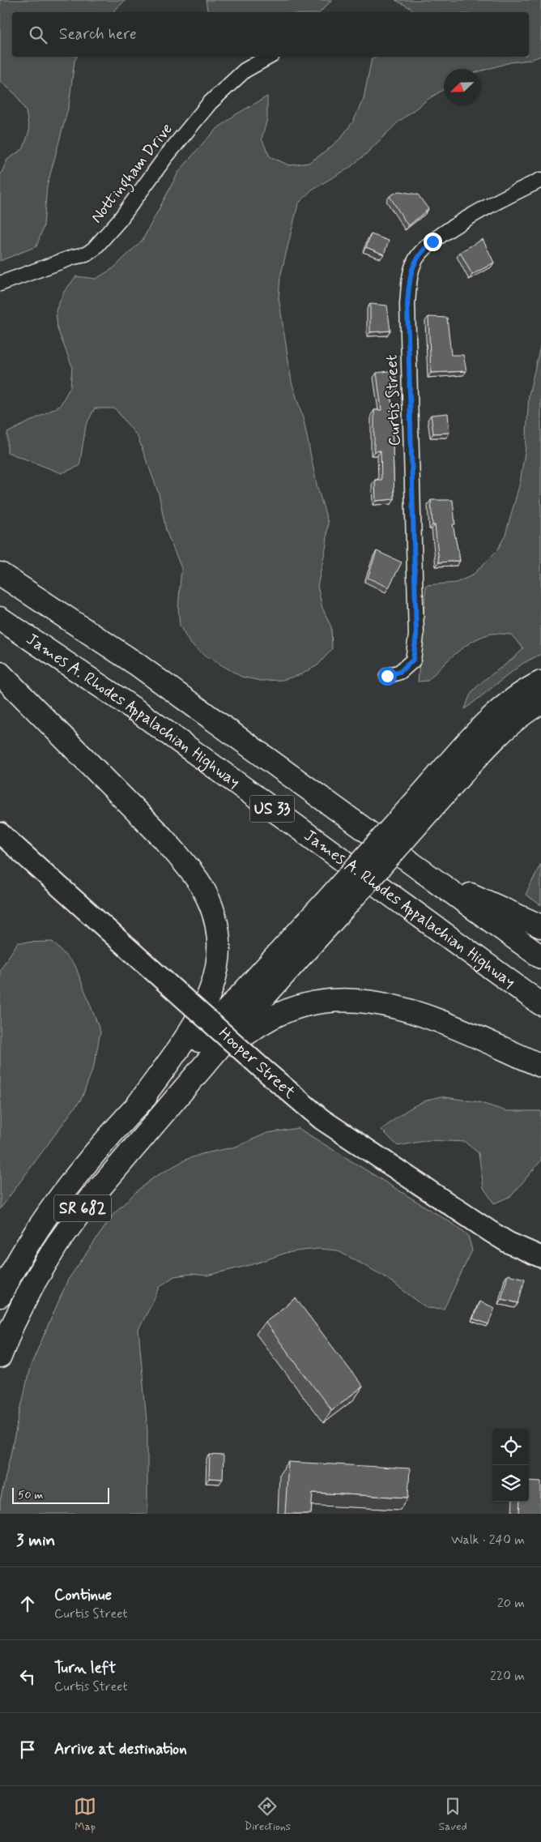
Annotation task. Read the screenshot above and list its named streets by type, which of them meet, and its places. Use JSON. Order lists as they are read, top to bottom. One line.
{"streets":{"highway":["James A. Rhodes Appalachian Highway","US 33","SR 682"],"street":["Nottingham Drive","Curtis Street","Hooper Street"]},"scale_bar":"50 m","north":"bottom left","page":{"search":"Search here","scale":"50 m","heading":["3 min","Walk · 240 m"],"list":[["Continue","Curtis Street","20 m"],["Turn left","Curtis Street","220 m"],"Arrive at destination"],"nav":["Map","Directions","Saved"]}}
